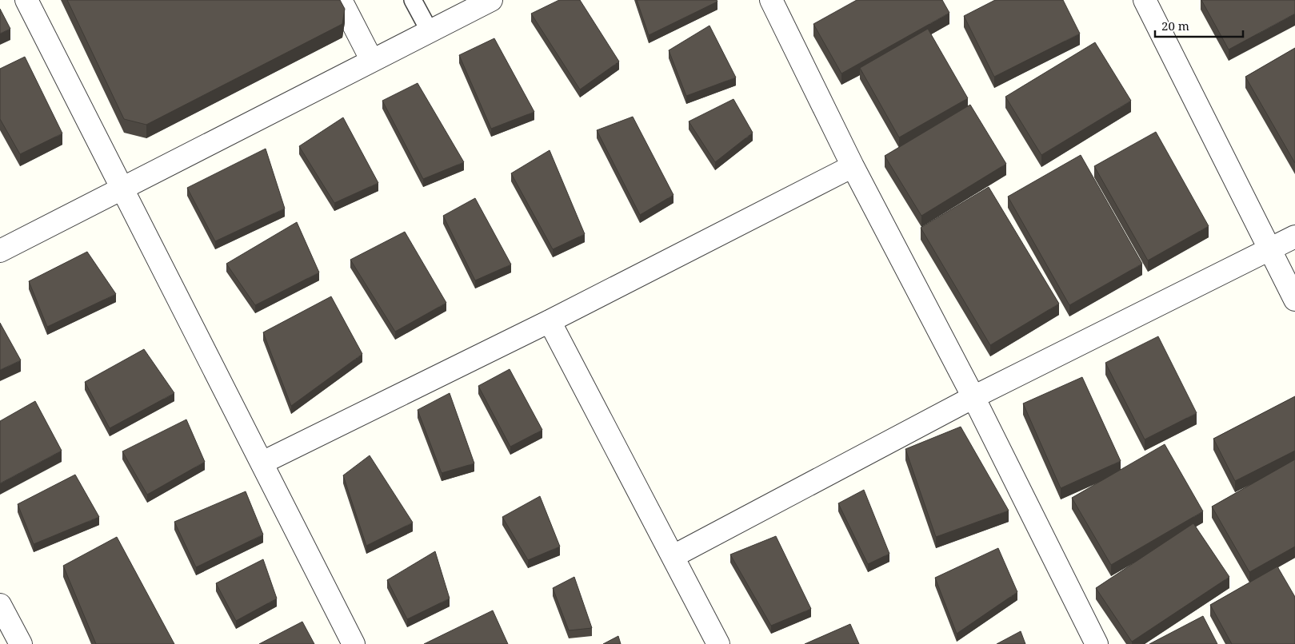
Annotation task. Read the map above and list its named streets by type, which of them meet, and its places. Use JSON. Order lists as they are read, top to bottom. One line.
{"scale_bar":"20 m"}
